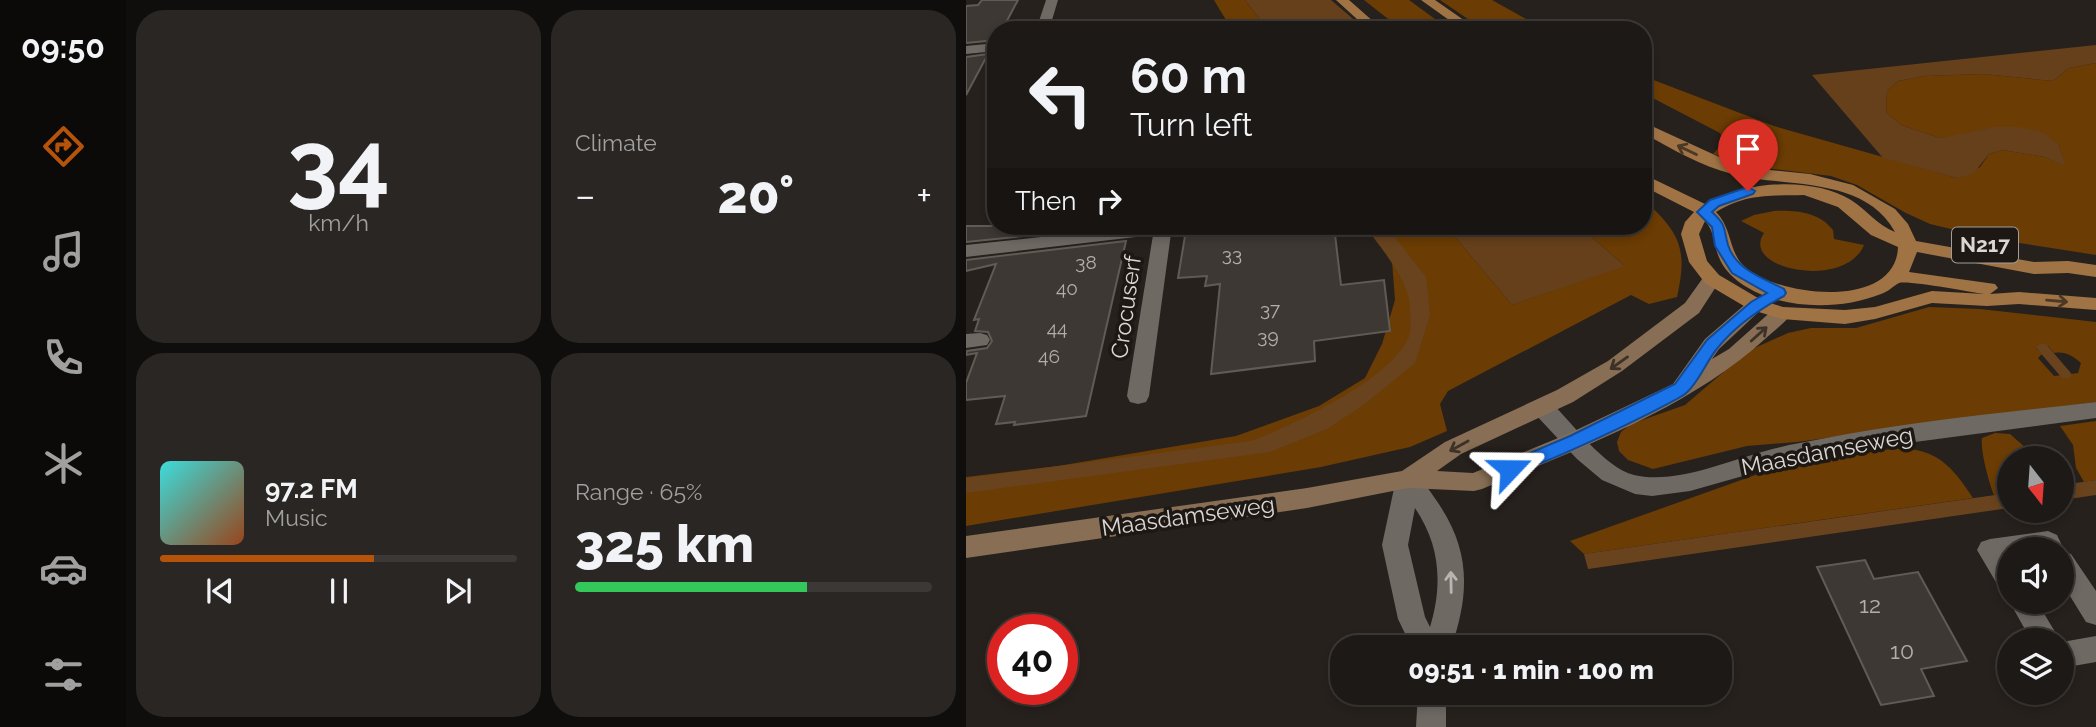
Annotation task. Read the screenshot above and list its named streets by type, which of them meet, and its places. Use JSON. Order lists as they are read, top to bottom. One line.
{"streets":{"main road":["N217"],"street":["Crocuserf","Maasdamseweg"]},"crossings":[["N217","Maasdamseweg"]],"house_numbers":["33","38","40","37","44","39","46","12","10"],"north":"bottom","page":{"tabs":"09:50","tile":[["34","km/h"],"Climate",["Range · 65%","325 km"]],"turn":["60 m","Turn left"],"heat":["−","20°","+"],"then":"Then","song":["97.2 FM","Music"],"limit":"40","trip":"09:51 · 1 min · 100 m"}}
